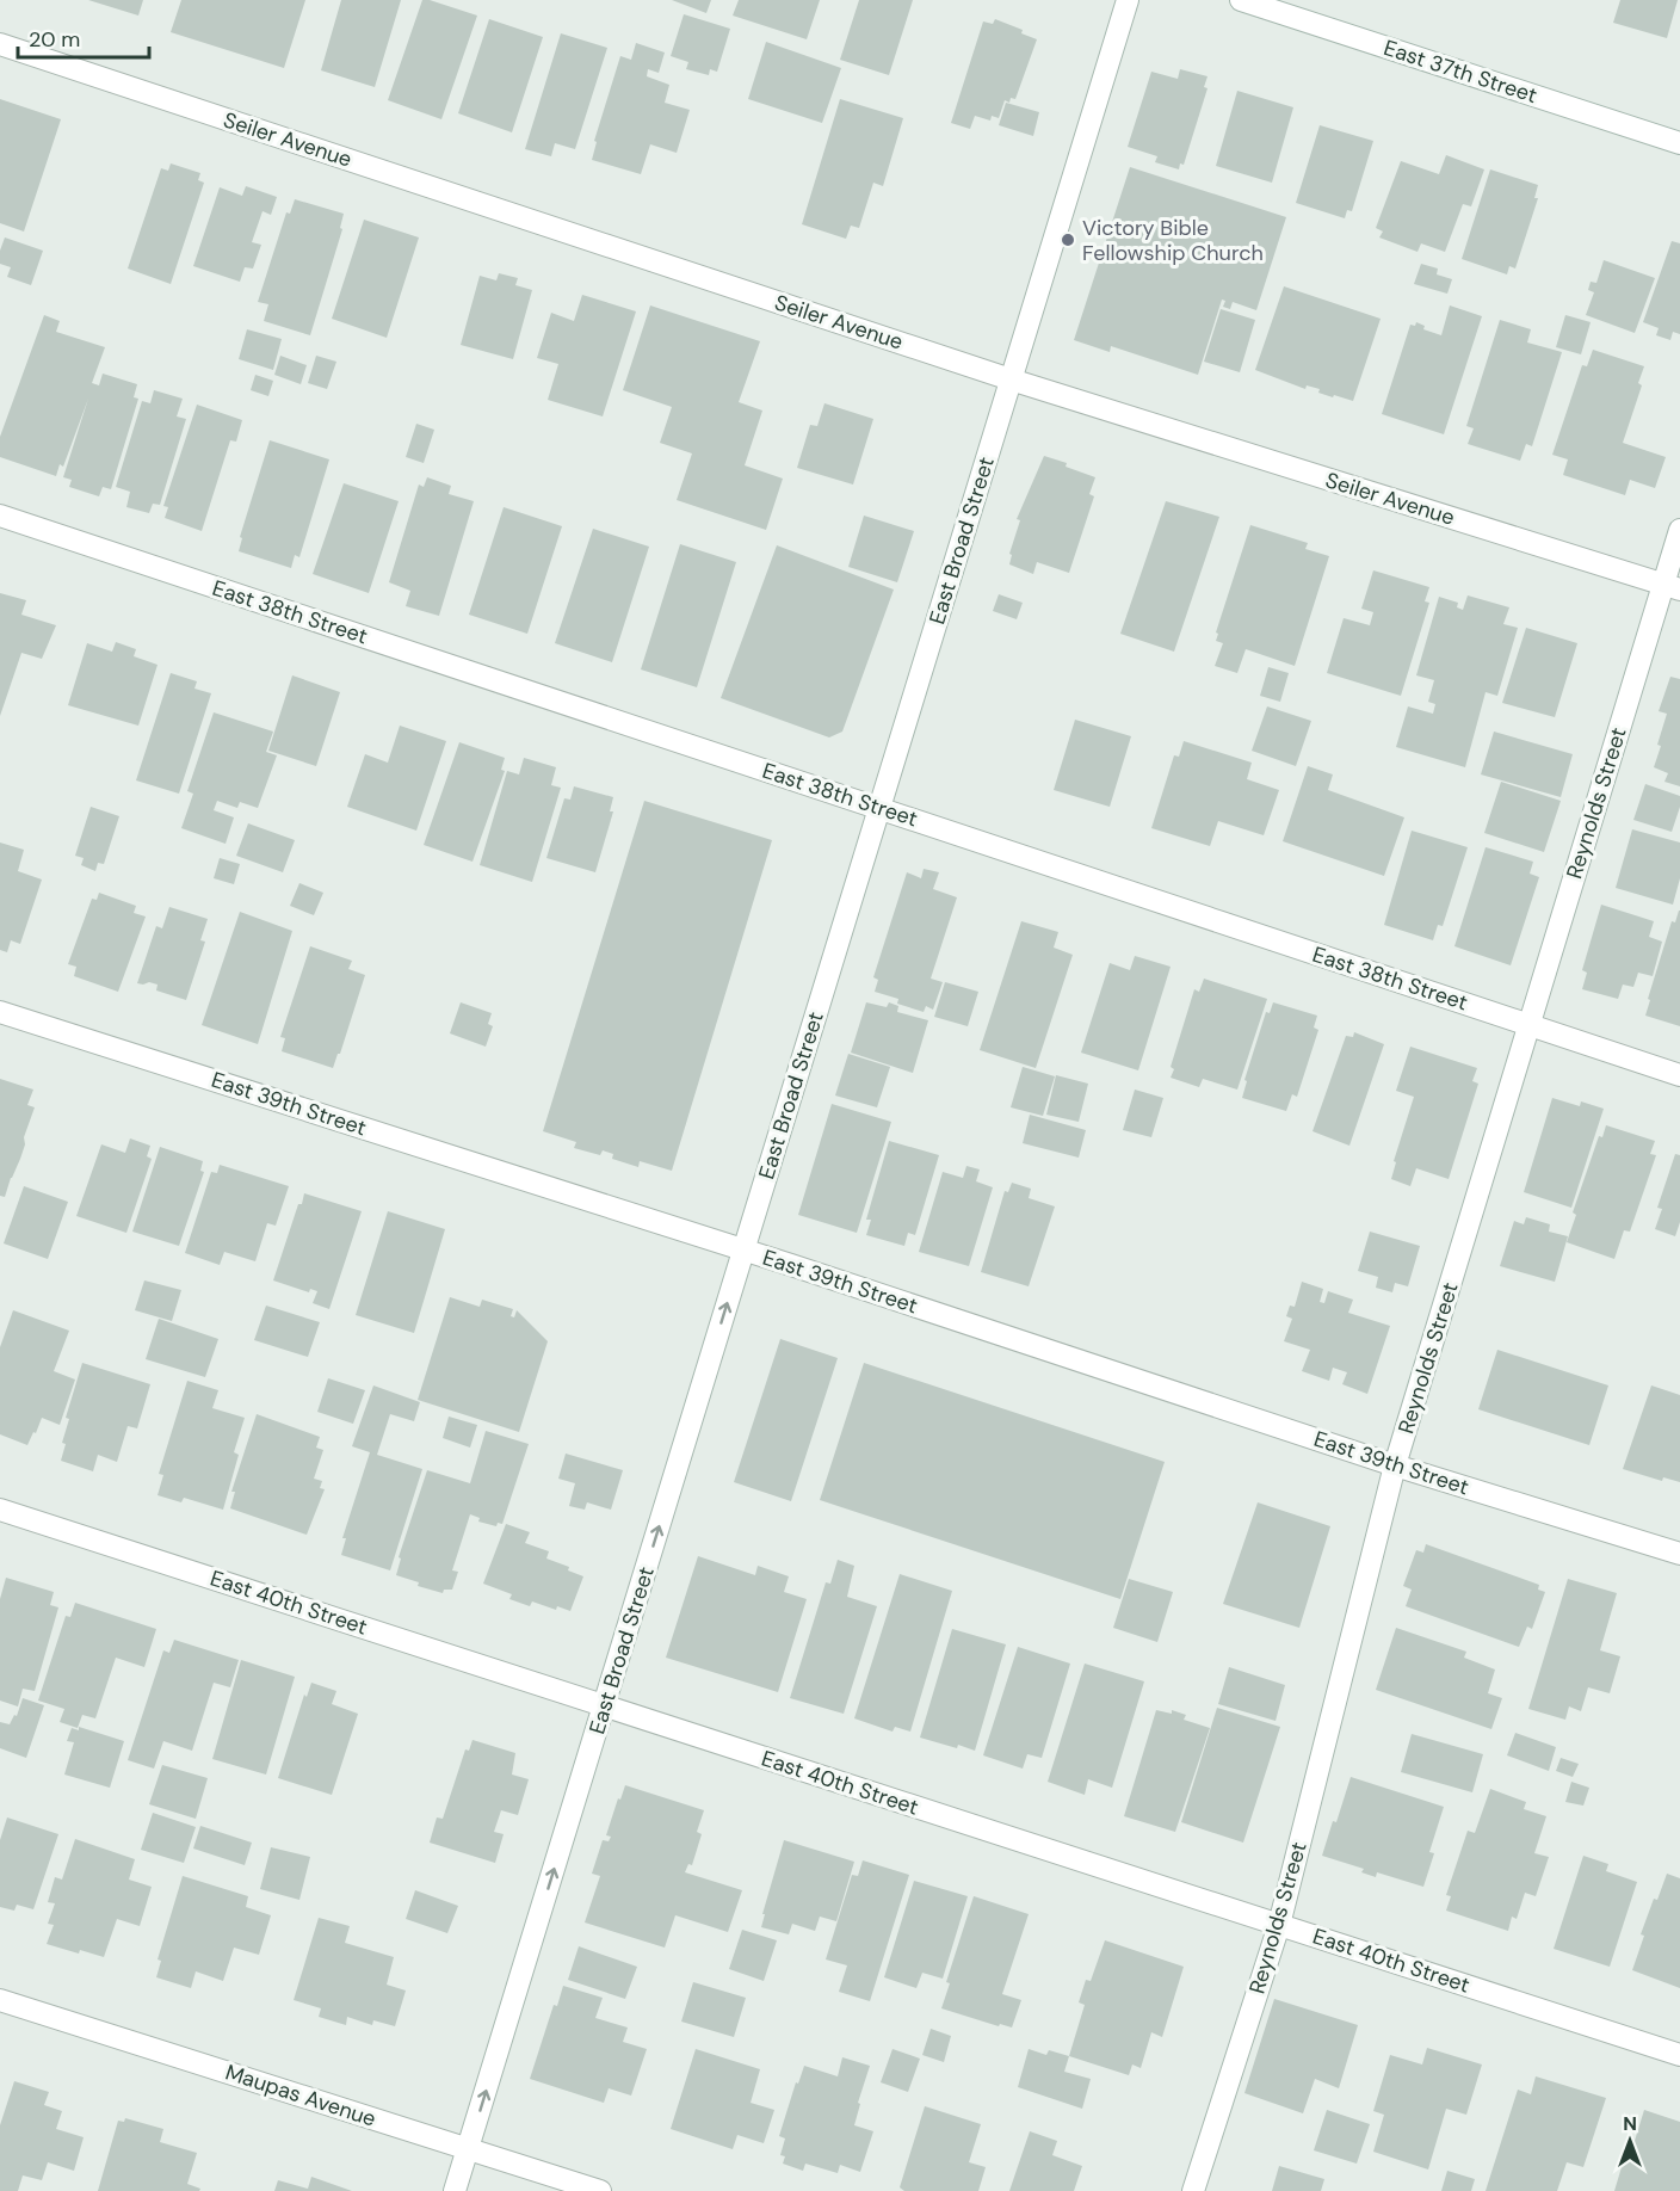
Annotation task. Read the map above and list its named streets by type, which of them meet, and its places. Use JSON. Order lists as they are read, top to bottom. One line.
{"streets":{"street":["East 37th Street","Seiler Avenue","East Broad Street","East 38th Street","Reynolds Street","East 39th Street","East 40th Street","Maupas Avenue"]},"crossings":[["Seiler Avenue","East Broad Street"],["Seiler Avenue","Reynolds Street"],["East Broad Street","East 38th Street"],["East Broad Street","East 39th Street"],["East Broad Street","East 40th Street"],["East Broad Street","Maupas Avenue"],["East 38th Street","Reynolds Street"],["Reynolds Street","East 39th Street"],["Reynolds Street","East 40th Street"]],"one_way":["East Broad Street"],"places":["Victory Bible Fellowship Church"],"scale_bar":"20 m","north":"top"}
